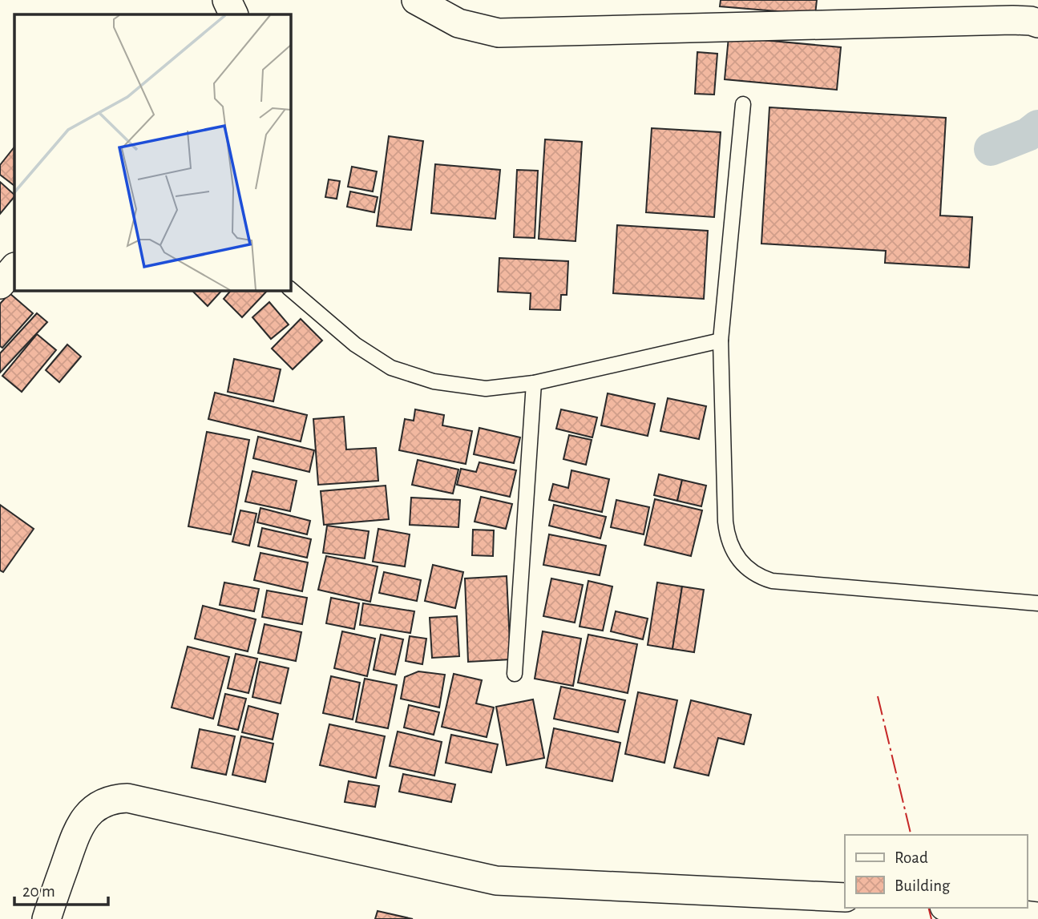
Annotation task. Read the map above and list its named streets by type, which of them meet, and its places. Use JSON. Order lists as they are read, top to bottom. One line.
{"legend":["Road","Building"],"scale_bar":"20 m"}
